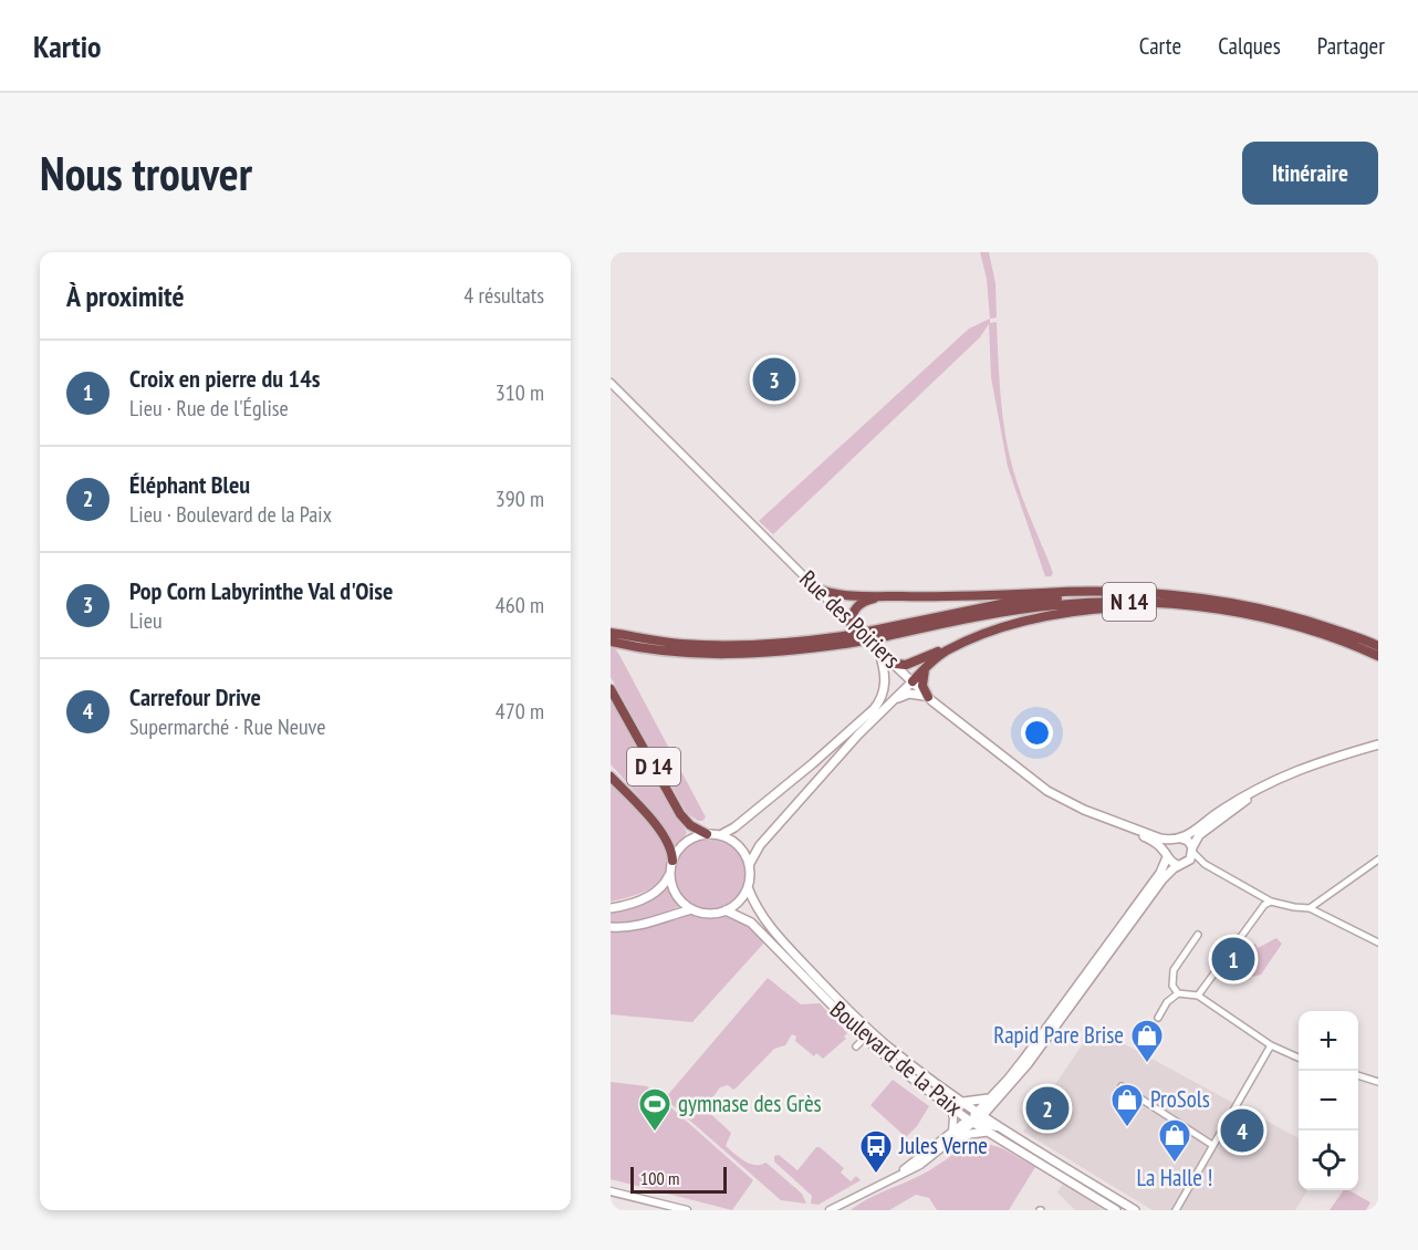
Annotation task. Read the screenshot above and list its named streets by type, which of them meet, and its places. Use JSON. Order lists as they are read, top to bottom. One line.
{"streets":{"highway":["N 14","D 14"],"main road":["Rue des Poiriers","Boulevard de la Paix"]},"crossings":[["D 14","Boulevard de la Paix"]],"places":{"shop":["Rapid Pare Brise","ProSols","La Halle !"],"sports":["gymnase des Grès"],"bus stop":["Jules Verne"]},"scale_bar":"100 m","page":{"header":"Kartio","nav":["Carte","Calques","Partager"],"buttons":"Itinéraire","title":"Nous trouver","heading":["À proximité","4 résultats"],"list":[{"mark":"1","name":"Croix en pierre du 14s","note":"Lieu · Rue de l'Église","value":"310 m"},{"mark":"2","name":"Éléphant Bleu","note":"Lieu · Boulevard de la Paix","value":"390 m"},{"mark":"3","name":"Pop Corn Labyrinthe Val d'Oise","note":"Lieu","value":"460 m"},{"mark":"4","name":"Carrefour Drive","note":"Supermarché · Rue Neuve","value":"470 m"}],"pins":["3","1","2","4"],"map_buttons":["+","−"],"scale":"100 m"}}
